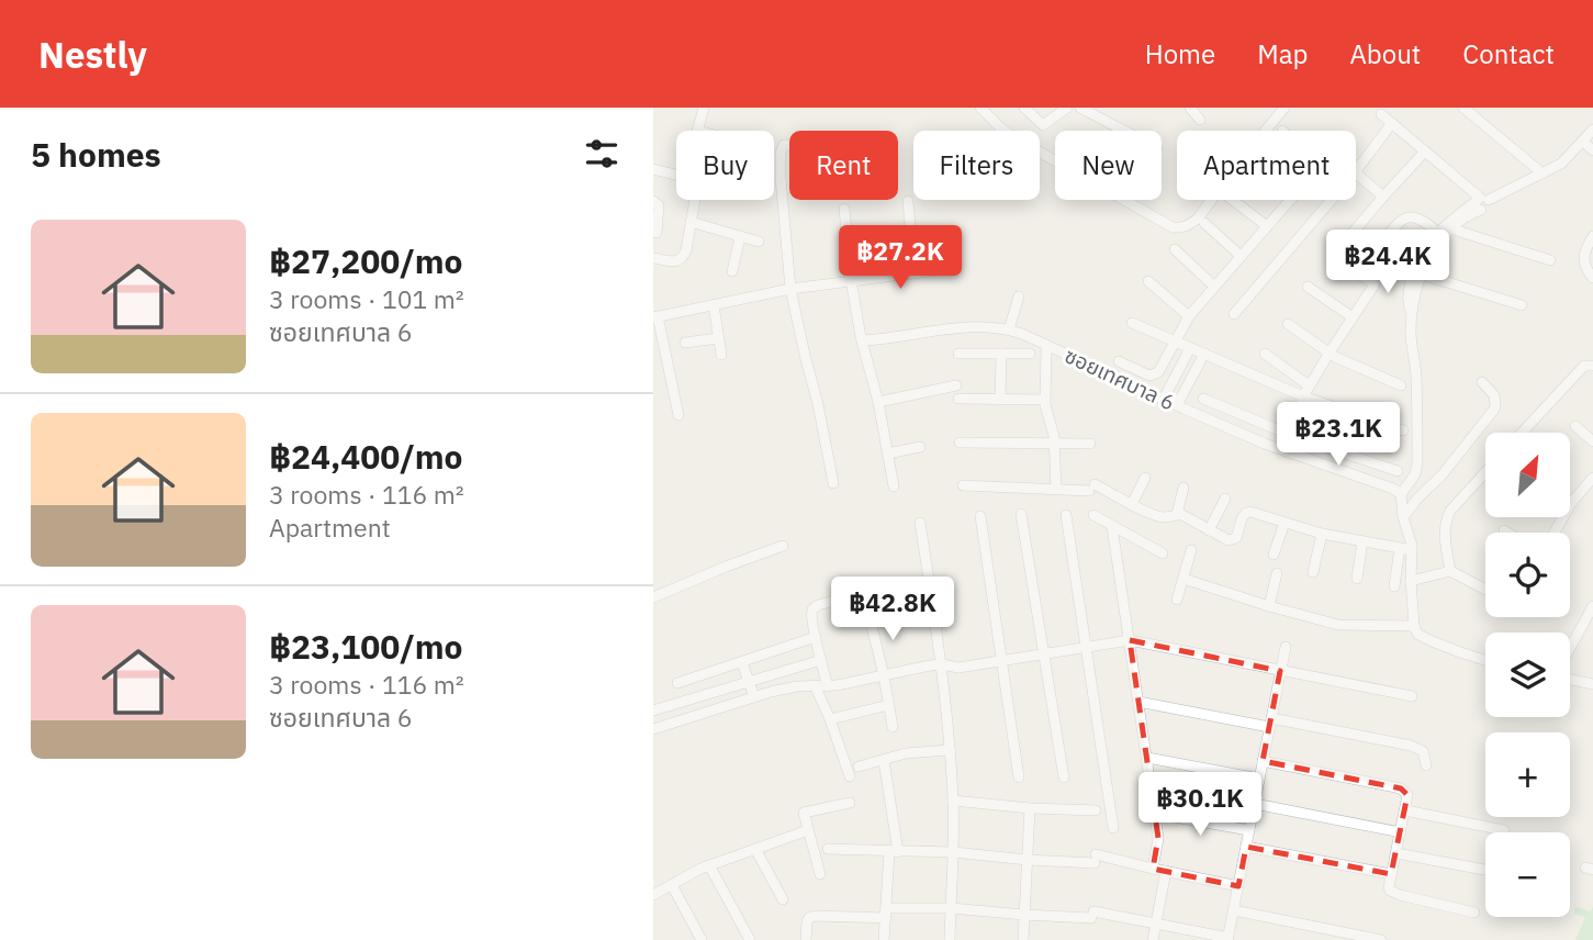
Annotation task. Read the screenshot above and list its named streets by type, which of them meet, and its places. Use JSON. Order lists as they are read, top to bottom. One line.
{"streets":{"street":["ซอยเทศบาล 6"]},"north":"top right","page":{"header":"Nestly","nav":["Home","Map","About","Contact"],"heading":"5 homes","chip":["Buy","Rent","Filters","New","Apartment"],"list":[{"name":"฿27,200/mo","note":"3 rooms · 101 m² · ซอยเทศบาล 6"},{"name":"฿24,400/mo","note":"3 rooms · 116 m² · Apartment"},{"name":"฿23,100/mo","note":"3 rooms · 116 m² · ซอยเทศบาล 6"}],"price":["฿27.2K","฿24.4K","฿23.1K","฿42.8K","฿30.1K"],"map_buttons":["+","−"]}}
